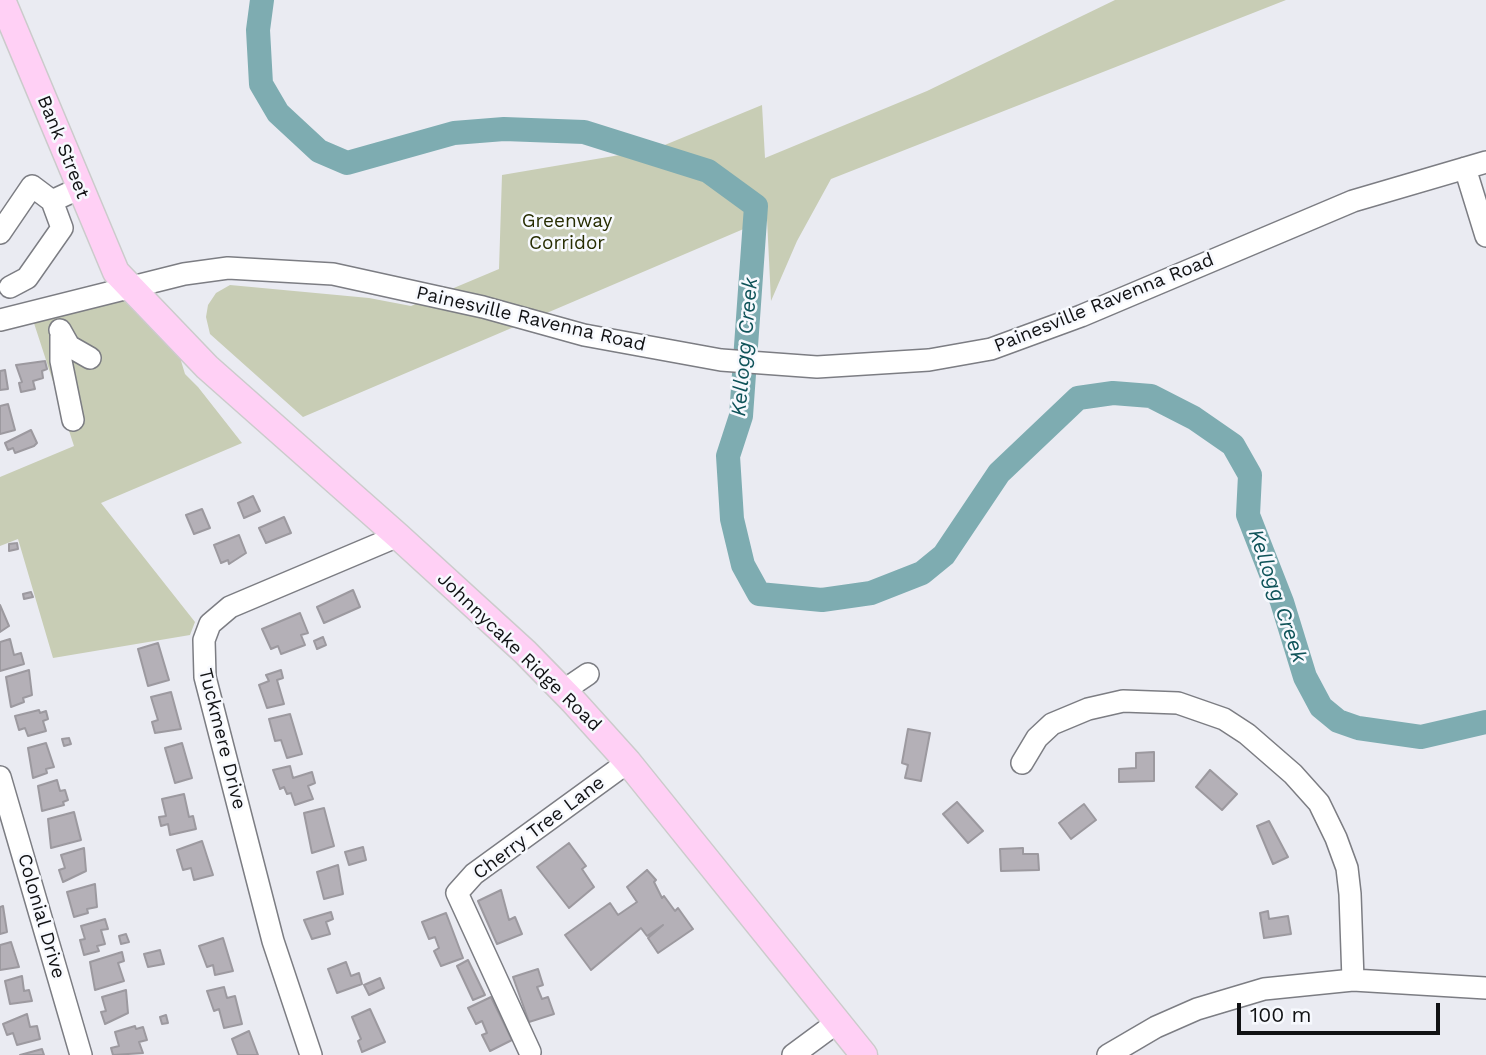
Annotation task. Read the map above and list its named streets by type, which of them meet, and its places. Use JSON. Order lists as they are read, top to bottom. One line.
{"streets":{"main road":["Bank Street","Johnnycake Ridge Road"],"street":["Painesville Ravenna Road","Tuckmere Drive","Cherry Tree Lane","Colonial Drive"]},"crossings":[["Bank Street","Painesville Ravenna Road"],["Bank Street","Johnnycake Ridge Road"],["Painesville Ravenna Road","Johnnycake Ridge Road"],["Johnnycake Ridge Road","Tuckmere Drive"],["Johnnycake Ridge Road","Cherry Tree Lane"]],"water":["Kellogg Creek"],"parks":["Greenway Corridor"],"scale_bar":"100 m"}
